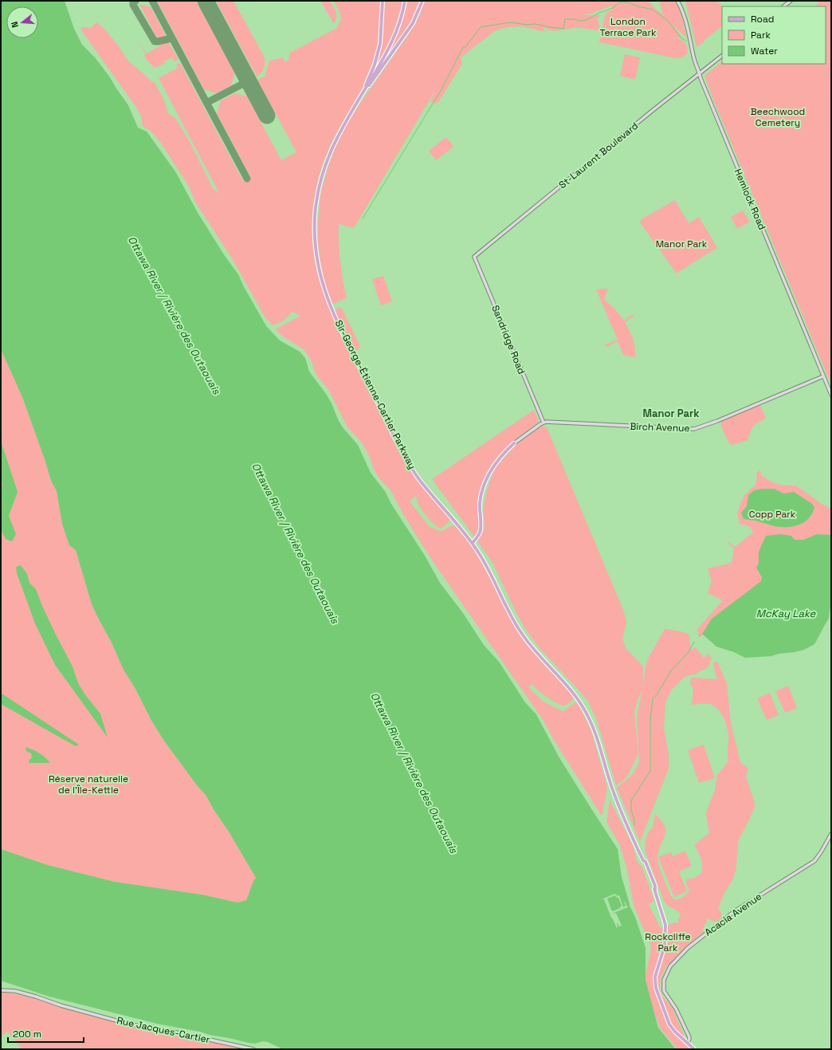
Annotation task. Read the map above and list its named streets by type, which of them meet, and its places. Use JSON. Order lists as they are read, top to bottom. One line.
{"streets":{"main road":["Sir-George-Étienne-Cartier Parkway"],"street":["St-Laurent Boulevard","Hemlock Road","Sandridge Road","Birch Avenue","Acacia Avenue","Rue Jacques-Cartier"]},"crossings":[["St-Laurent Boulevard","Hemlock Road"],["St-Laurent Boulevard","Sandridge Road"],["Hemlock Road","Birch Avenue"],["Sandridge Road","Birch Avenue"],["Sir-George-Étienne-Cartier Parkway","Acacia Avenue"]],"districts":["Manor Park"],"water":["Ottawa River / Rivière des Outaouais","McKay Lake"],"parks":["London Terrace Park","Beechwood Cemetery","Manor Park","Copp Park","Réserve naturelle de l'Île-Kettle","Rockcliffe Park"],"legend":["Road","Park","Water"],"scale_bar":"200 m","north":"left"}
